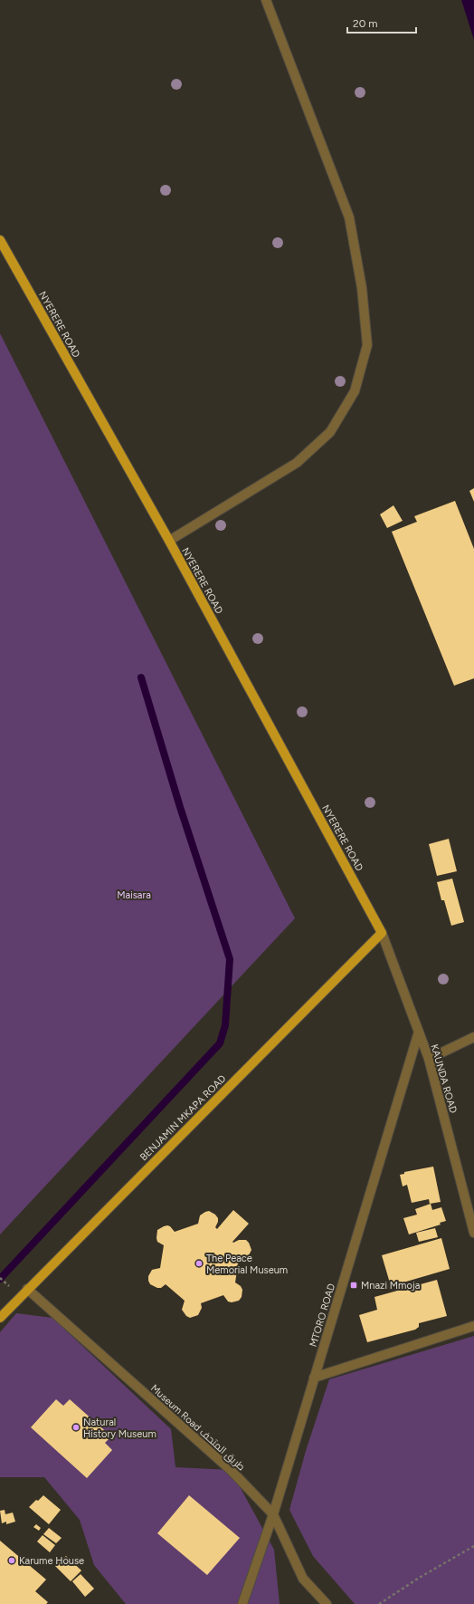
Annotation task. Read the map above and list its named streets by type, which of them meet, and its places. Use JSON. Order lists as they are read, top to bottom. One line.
{"streets":{"main road":["NYERERE ROAD","BENJAMIN MKAPA ROAD"],"street":["KAUNDA ROAD","MTORO ROAD","Museum Road طريق المتحف"]},"crossings":[["NYERERE ROAD","KAUNDA ROAD"],["NYERERE ROAD","BENJAMIN MKAPA ROAD"],["KAUNDA ROAD","BENJAMIN MKAPA ROAD"],["KAUNDA ROAD","MTORO ROAD"],["BENJAMIN MKAPA ROAD","Museum Road طريق المتحف"],["MTORO ROAD","Museum Road طريق المتحف"]],"parks":["Maisara"],"places":{"other":["The Peace Memorial Museum","Natural History Museum","Karume House"],"transit":["Mnazi Mmoja"]},"scale_bar":"20 m"}
